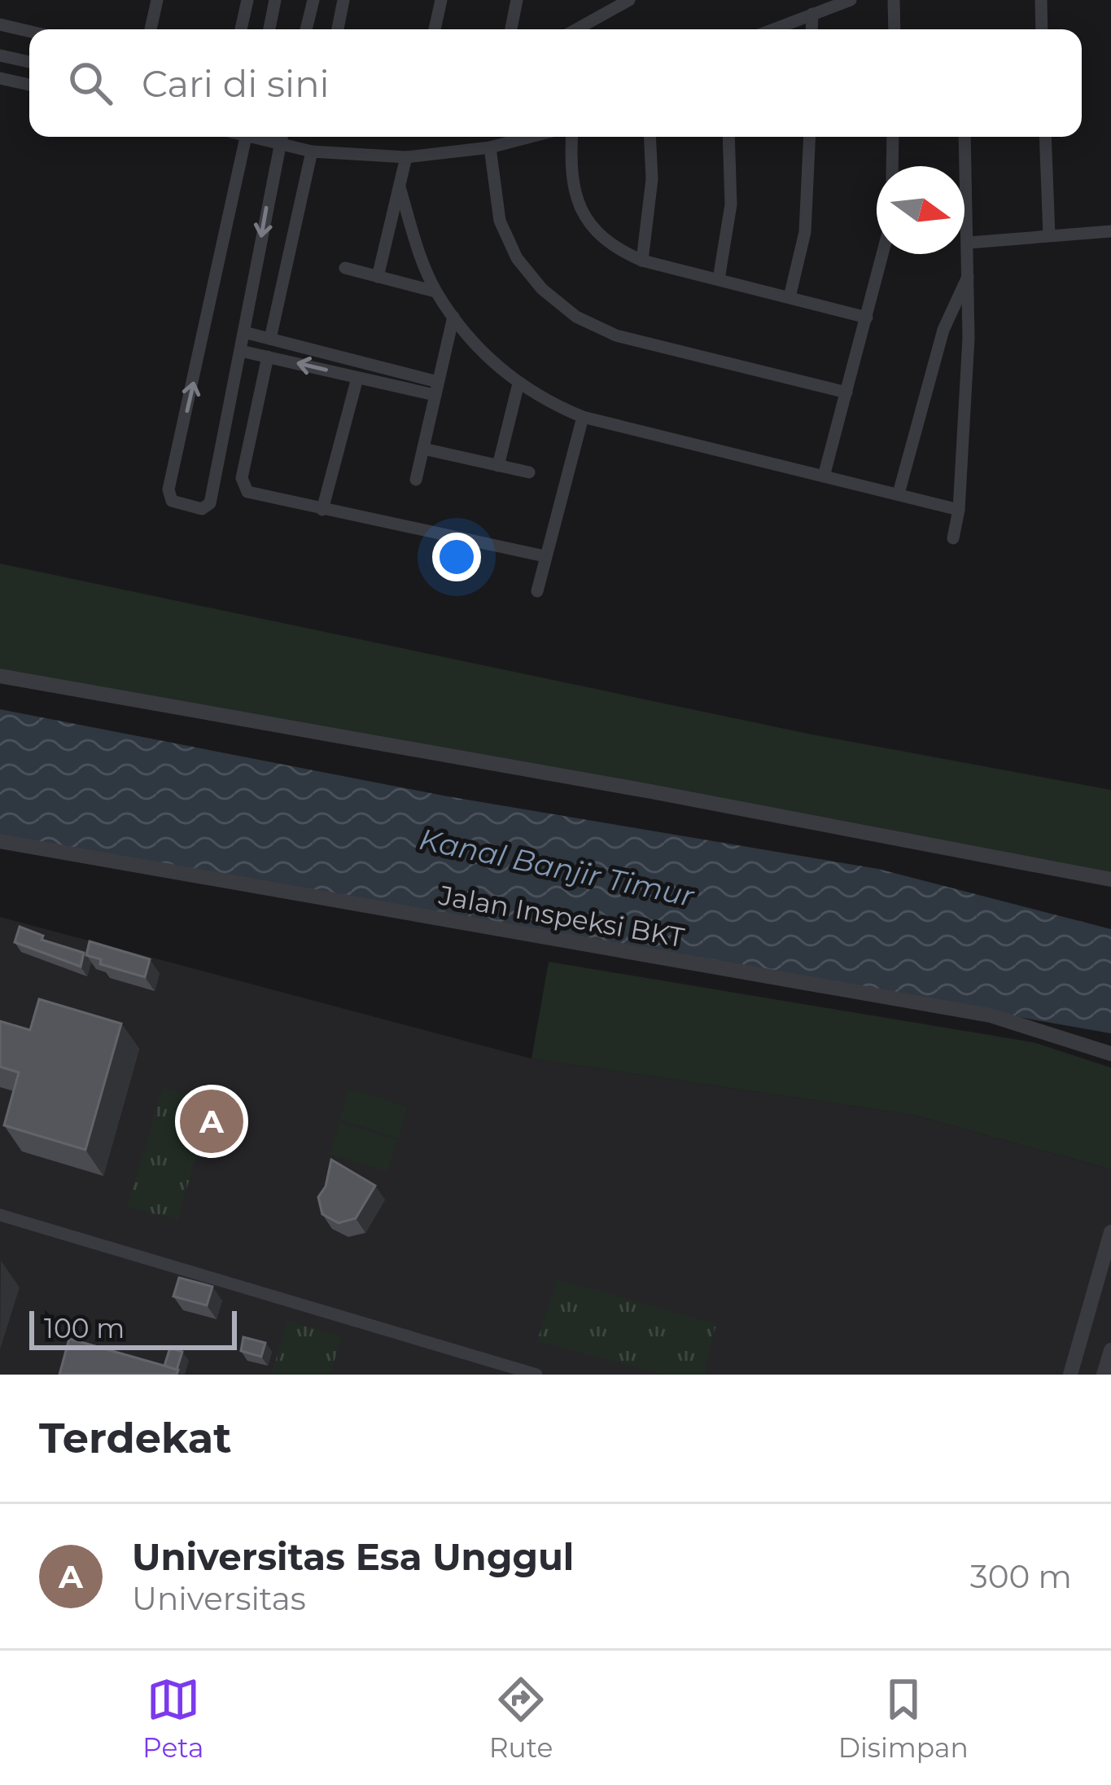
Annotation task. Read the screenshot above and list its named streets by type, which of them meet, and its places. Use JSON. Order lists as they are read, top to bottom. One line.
{"streets":{"street":["Jalan Inspeksi BKT"]},"water":["Kanal Banjir Timur"],"scale_bar":"100 m","north":"right","page":{"search":"Cari di sini","pins":"A","scale":"100 m","heading":"Terdekat","list":[{"mark":"A","name":"Universitas Esa Unggul","note":"Universitas","value":"300 m"}],"nav":["Peta","Rute","Disimpan"]}}
